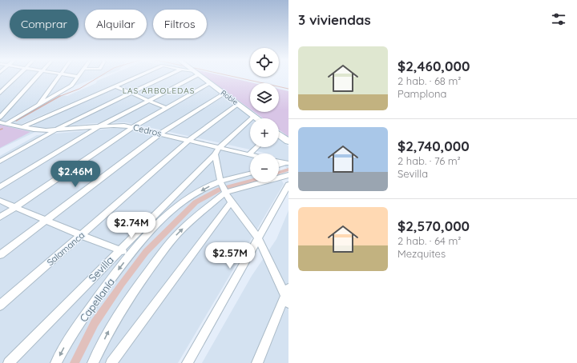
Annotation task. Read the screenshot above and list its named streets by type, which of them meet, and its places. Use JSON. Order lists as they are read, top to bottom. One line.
{"streets":{"street":["Roble","Cedros","Salamanca","Sevilla","Capellanía"]},"crossings":[["Roble","Salamanca"],["Roble","Sevilla"],["Cedros","Salamanca"],["Cedros","Sevilla"]],"districts":["LAS ARBOLEDAS"],"page":{"heading":"3 viviendas","chip":["Comprar","Alquilar","Filtros"],"list":[{"name":"$2,460,000","note":"2 hab. · 68 m² · Pamplona"},{"name":"$2,740,000","note":"2 hab. · 76 m² · Sevilla"},{"name":"$2,570,000","note":"2 hab. · 64 m² · Mezquites"}],"map_buttons":["+","−"],"price":["$2.46M","$2.74M","$2.57M"]}}
